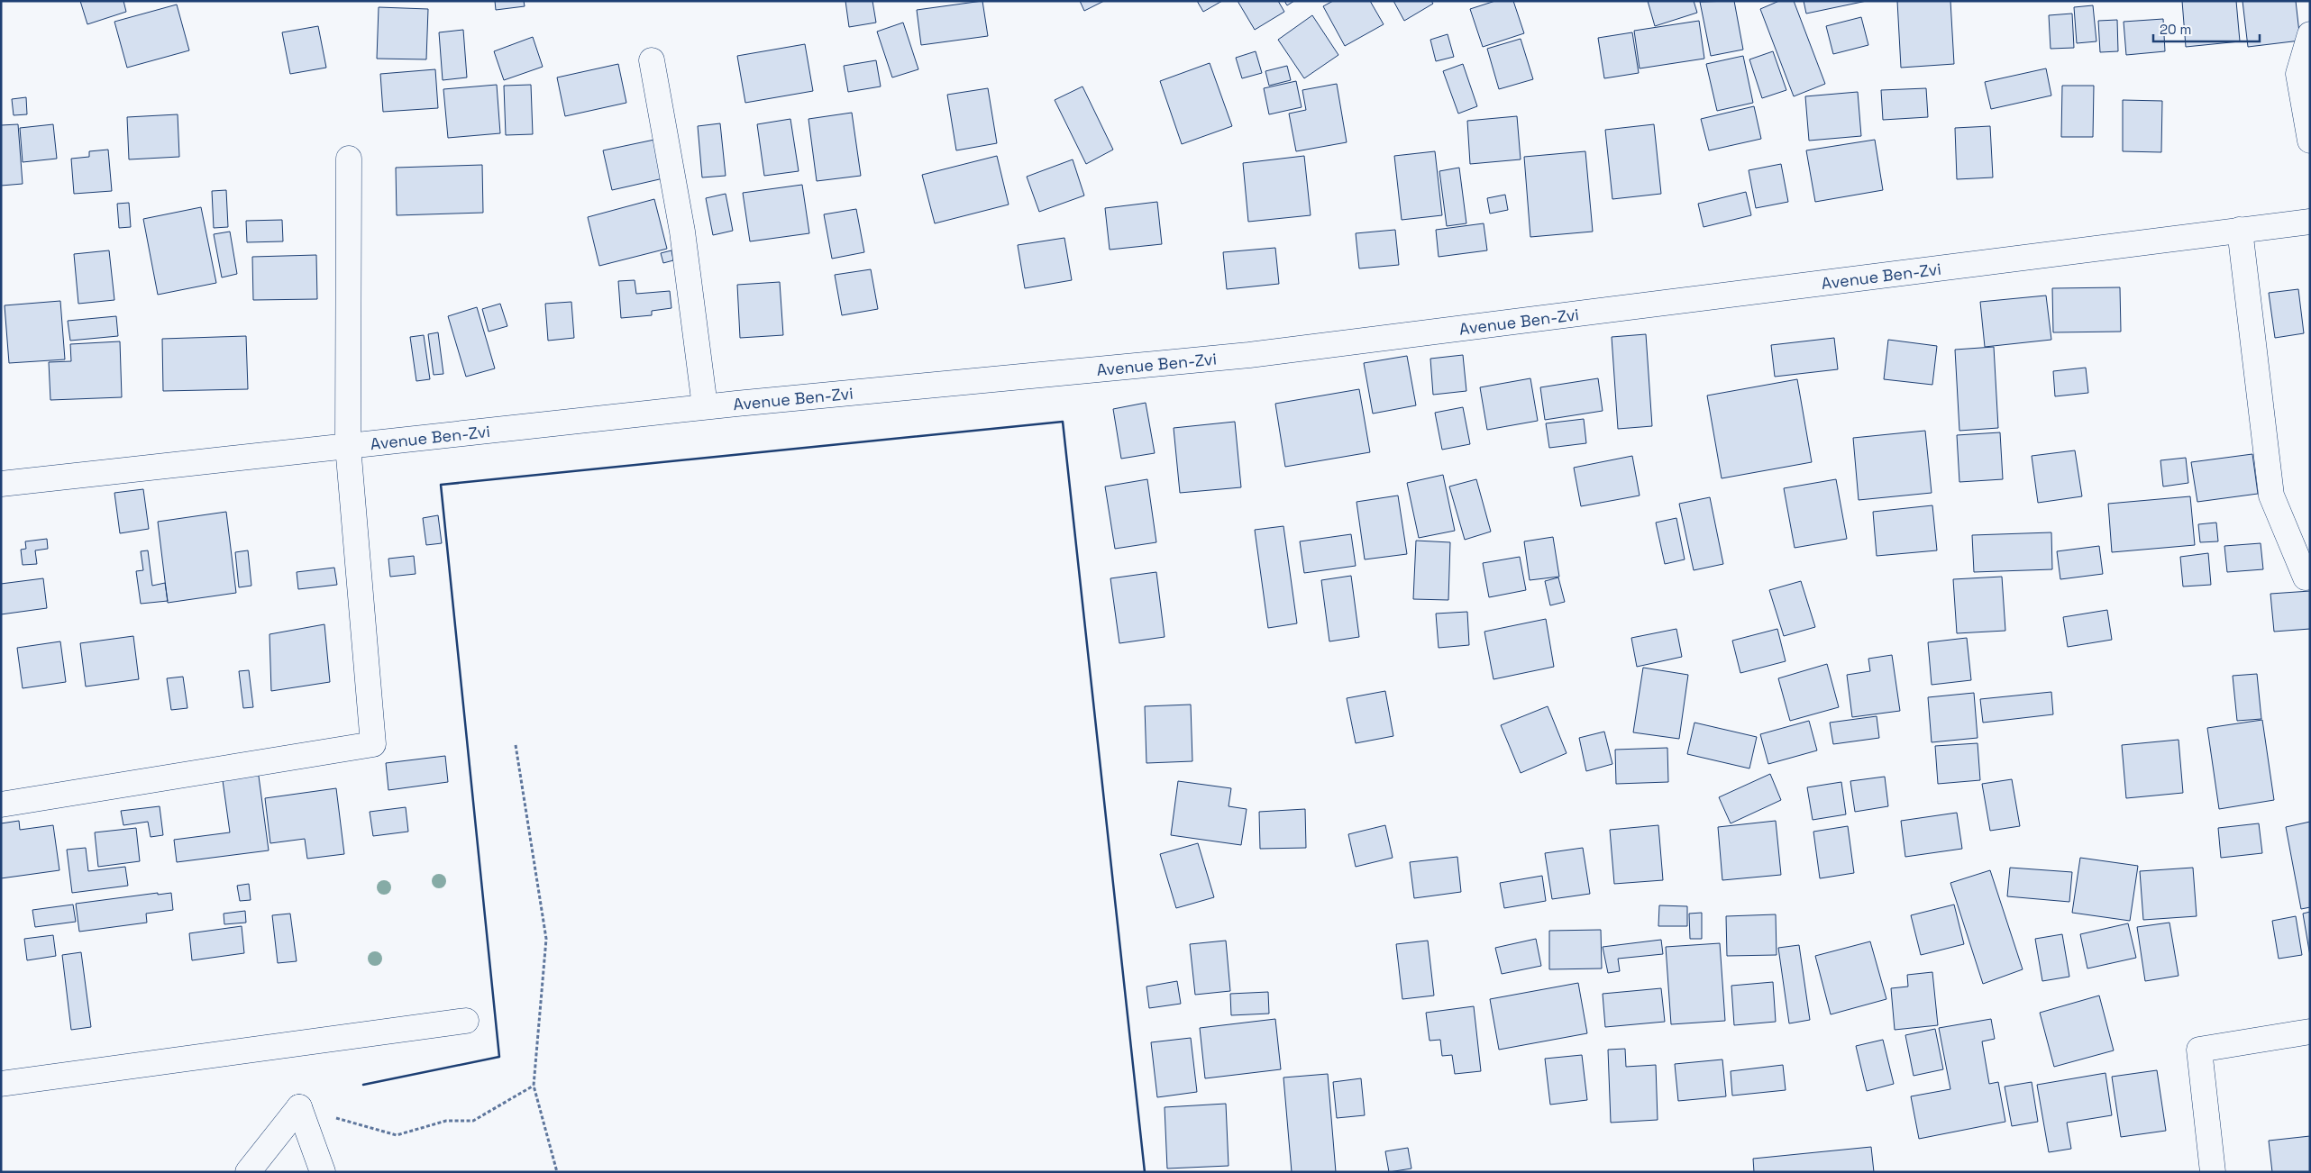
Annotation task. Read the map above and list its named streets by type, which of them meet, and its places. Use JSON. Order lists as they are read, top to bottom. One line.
{"streets":{"street":["Avenue Ben-Zvi"]},"scale_bar":"20 m"}
